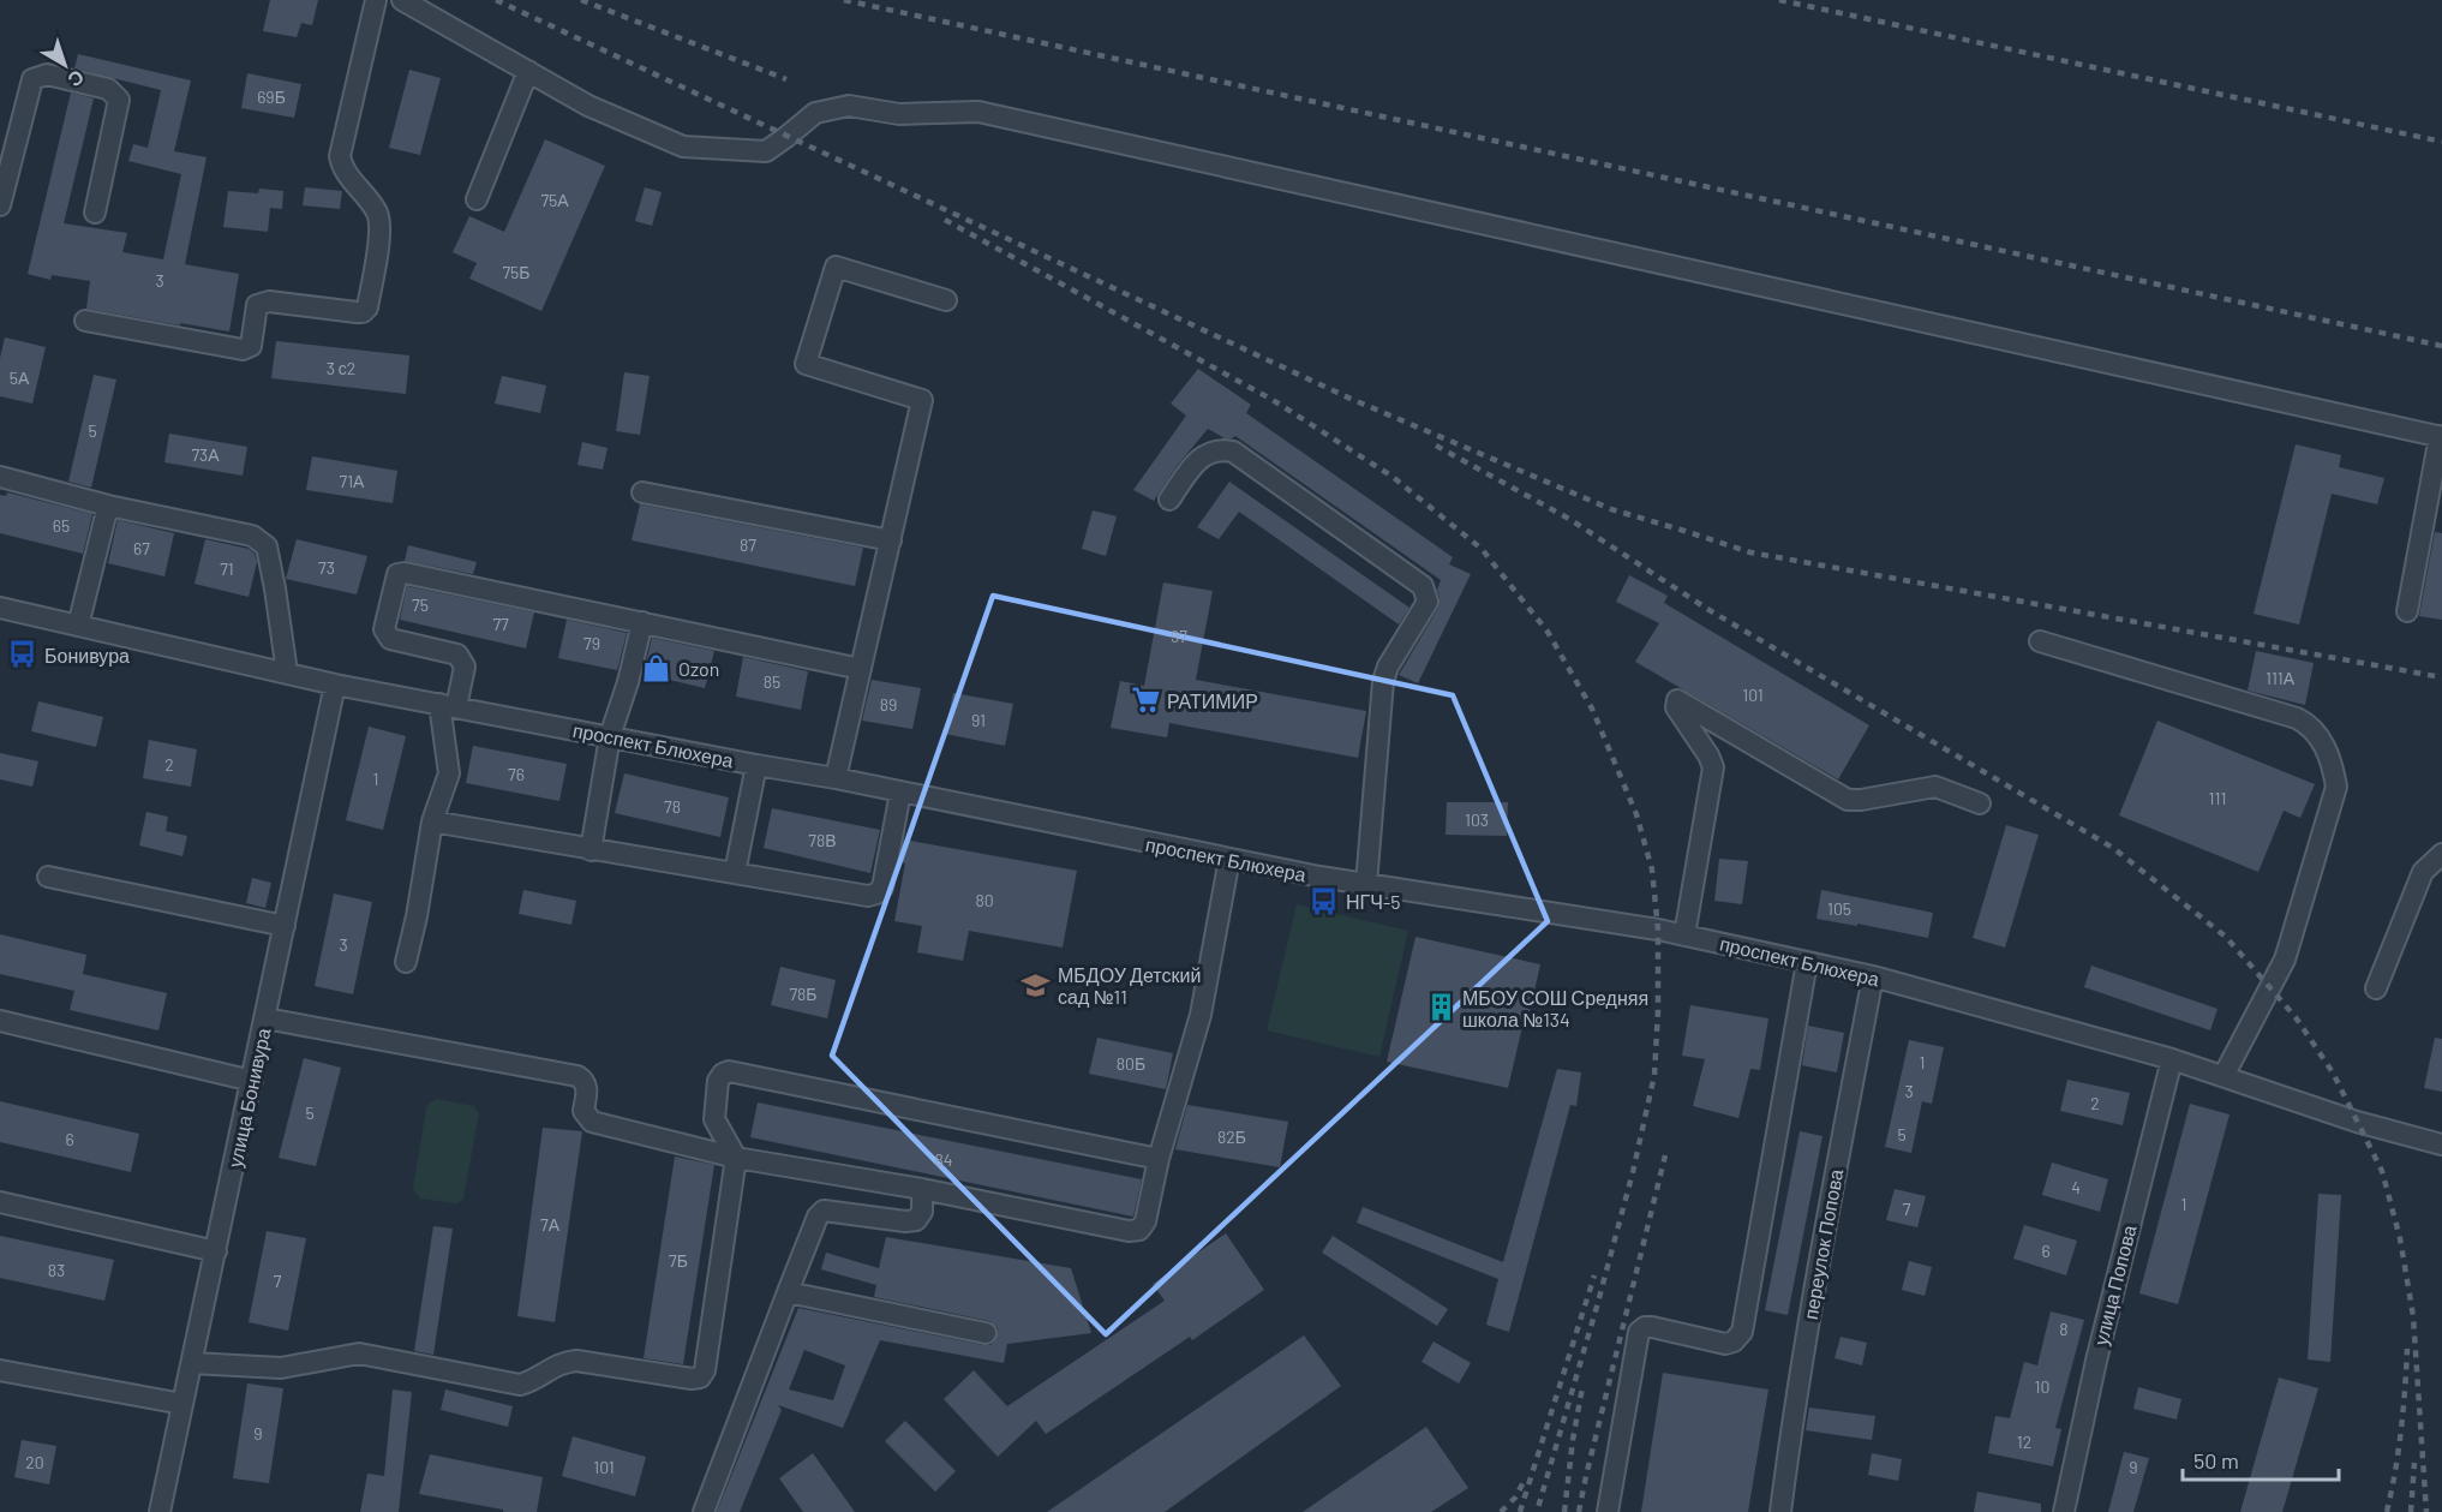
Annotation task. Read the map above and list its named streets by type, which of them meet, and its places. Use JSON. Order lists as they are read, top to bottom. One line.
{"streets":{"street":["проспект Блюхера","улица Бонивура","переулок Попова","улица Попова"]},"crossings":[["проспект Блюхера","улица Бонивура"],["проспект Блюхера","переулок Попова"],["проспект Блюхера","улица Попова"]],"places":{"bus stop":["Бонивура","НГЧ-5"],"shop":["Ozon"],"supermarket":["РАТИМИР"],"school or university":["МБДОУ Детский сад №11"],"building":["МБОУ СОШ Средняя школа №134"]},"house_numbers":["69Б","75А","75Б","3","3 с2","5А","5","73А","71А","65","87","67","73","71","75","77","97","79","111А","85","101","89","91","2","76","1","111","78","103","78В","80","105","3","78Б","1","80Б","3","2","5","5","82Б","6","84","4","1","7","7А","6","7Б","83","7","8","10","9","12","20","101","9"],"scale_bar":"50 m","north":"bottom right"}
